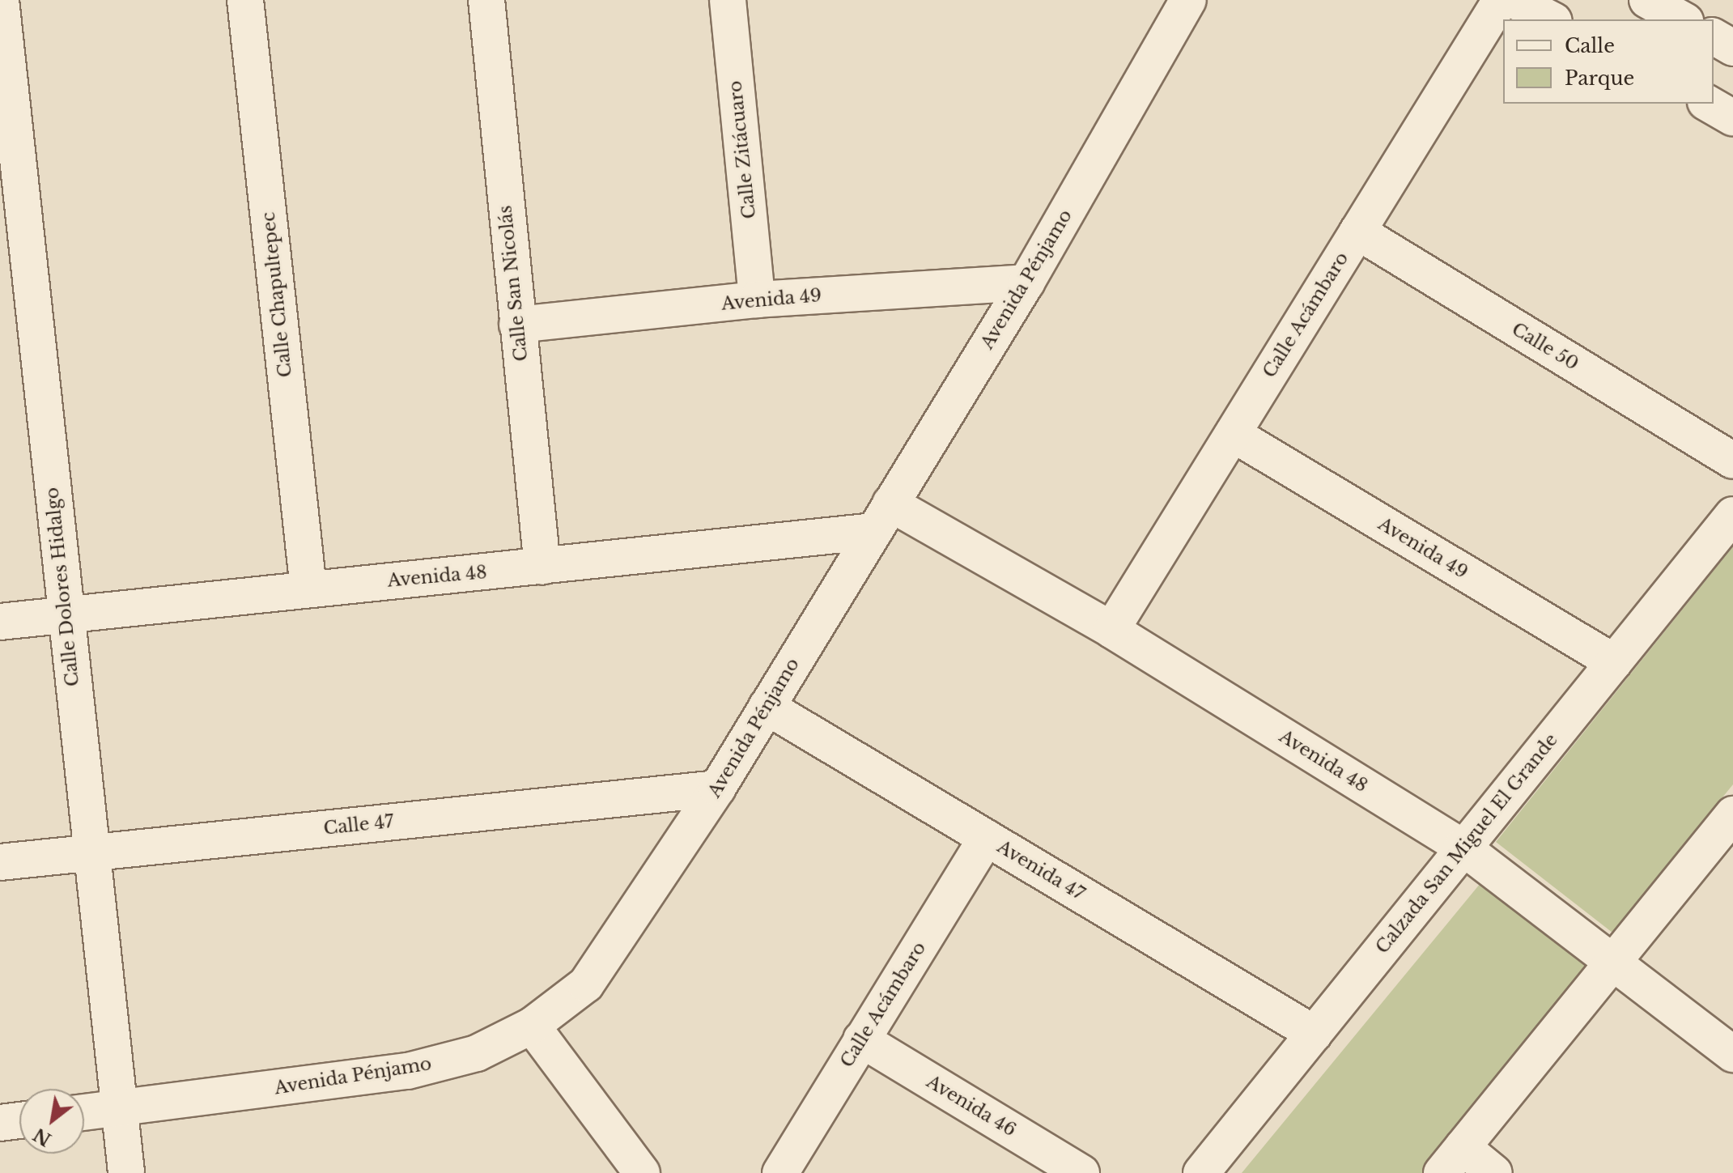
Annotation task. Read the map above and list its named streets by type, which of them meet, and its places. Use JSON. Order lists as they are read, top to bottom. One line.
{"streets":{"street":["Calle Zitácuaro","Avenida Pénjamo","Calle San Nicolás","Calle Chapultepec","Avenida 49","Calle Acámbaro","Calle 50","Avenida 48","Calle Dolores Hidalgo","Calle 47","Calzada San Miguel El Grande","Avenida 47","Avenida 46"]},"crossings":[["Calle Zitácuaro","Avenida 49"],["Avenida Pénjamo","Avenida 49"],["Avenida Pénjamo","Avenida 48"],["Avenida Pénjamo","Calle Dolores Hidalgo"],["Avenida Pénjamo","Calle 47"],["Avenida Pénjamo","Avenida 47"],["Calle San Nicolás","Avenida 49"],["Calle San Nicolás","Avenida 48"],["Calle Chapultepec","Avenida 48"],["Avenida 49","Calle Acámbaro"],["Avenida 49","Calzada San Miguel El Grande"],["Calle Acámbaro","Calle 50"],["Calle Acámbaro","Avenida 48"],["Calle Acámbaro","Avenida 47"],["Calle Acámbaro","Avenida 46"],["Avenida 48","Calle Dolores Hidalgo"],["Avenida 48","Calzada San Miguel El Grande"],["Calle Dolores Hidalgo","Calle 47"],["Calzada San Miguel El Grande","Avenida 47"]],"legend":["Calle","Parque"],"north":"bottom left"}
